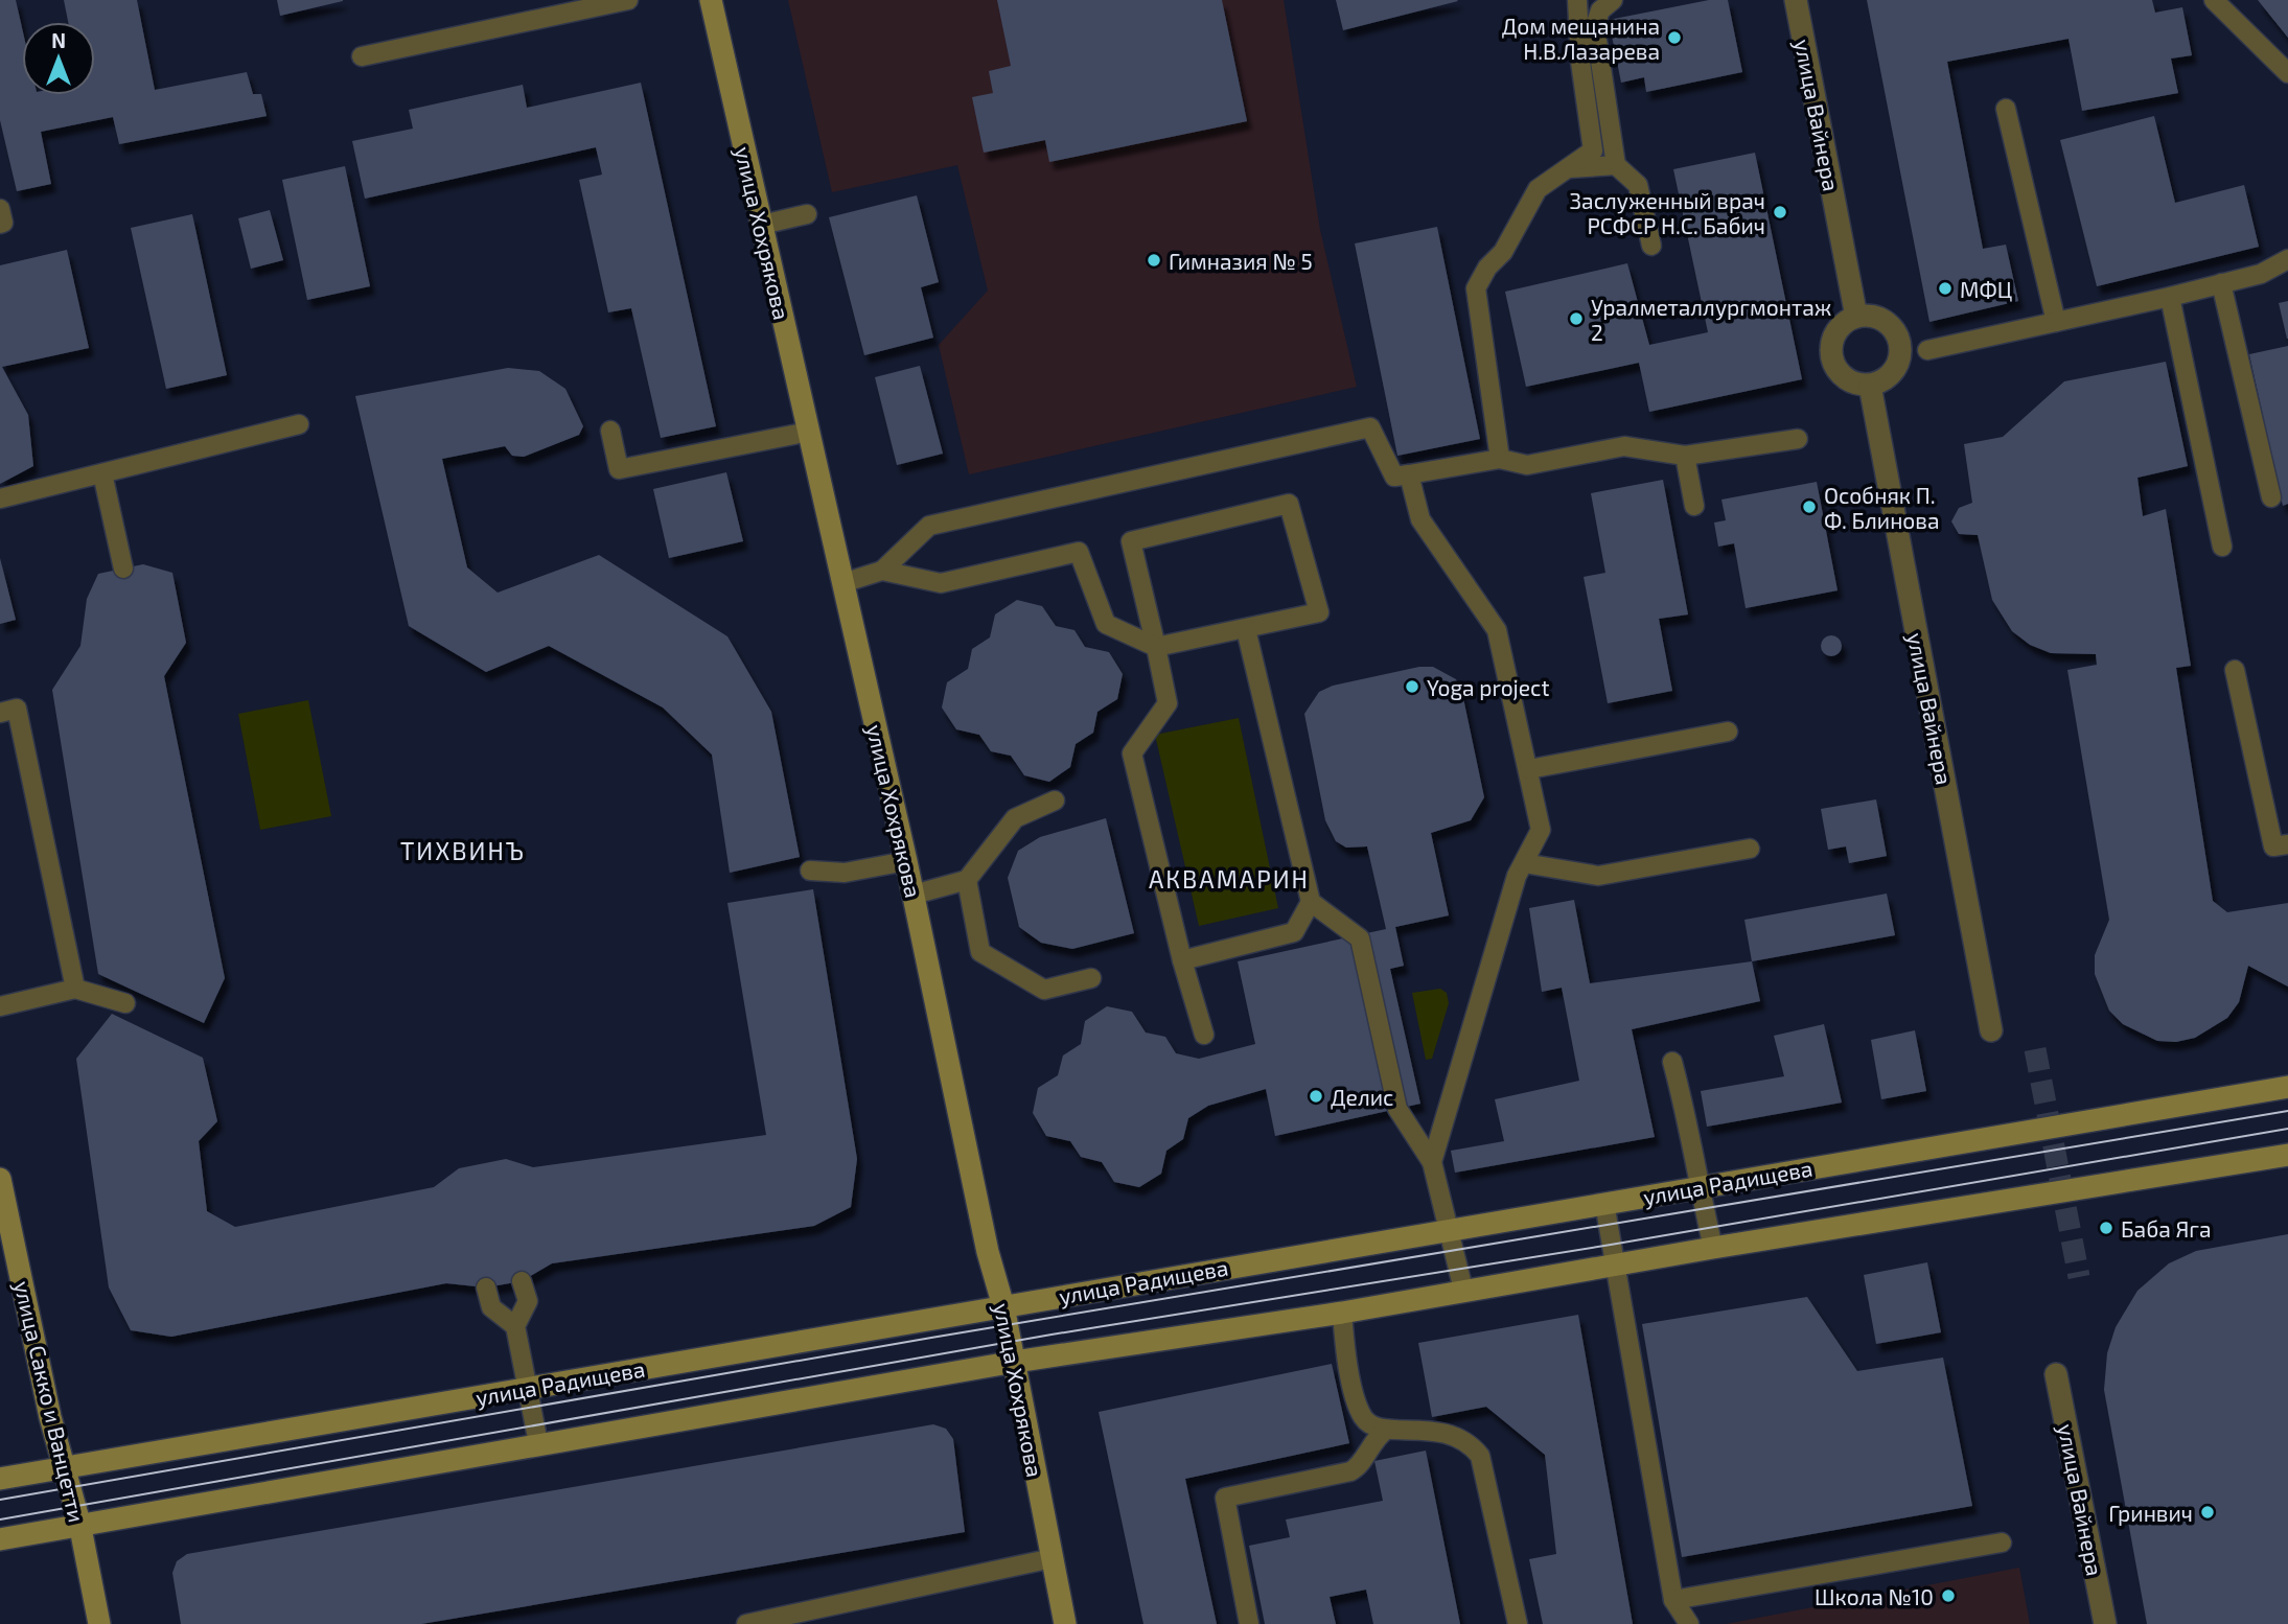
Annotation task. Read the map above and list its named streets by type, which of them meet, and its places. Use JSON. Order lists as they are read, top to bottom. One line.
{"streets":{"street":["улица Вайнера","улица Хохрякова","улица Радищева","улица Сакко и Ванцетти"]},"crossings":[["улица Хохрякова","улица Радищева"],["улица Радищева","улица Сакко и Ванцетти"]],"districts":["ТИХВИНЪ","АКВАМАРИН"],"places":["Дом мещанина Н.В.Лазарева","Заслуженный врач РСФСР Н.С. Бабич","Гимназия № 5","МФЦ","Уралметаллургмонтаж 2","Особняк П. Ф. Блинова","Yoga projeсt","Делис","Баба Яга","Гринвич","Школа №10"],"north":"top"}
